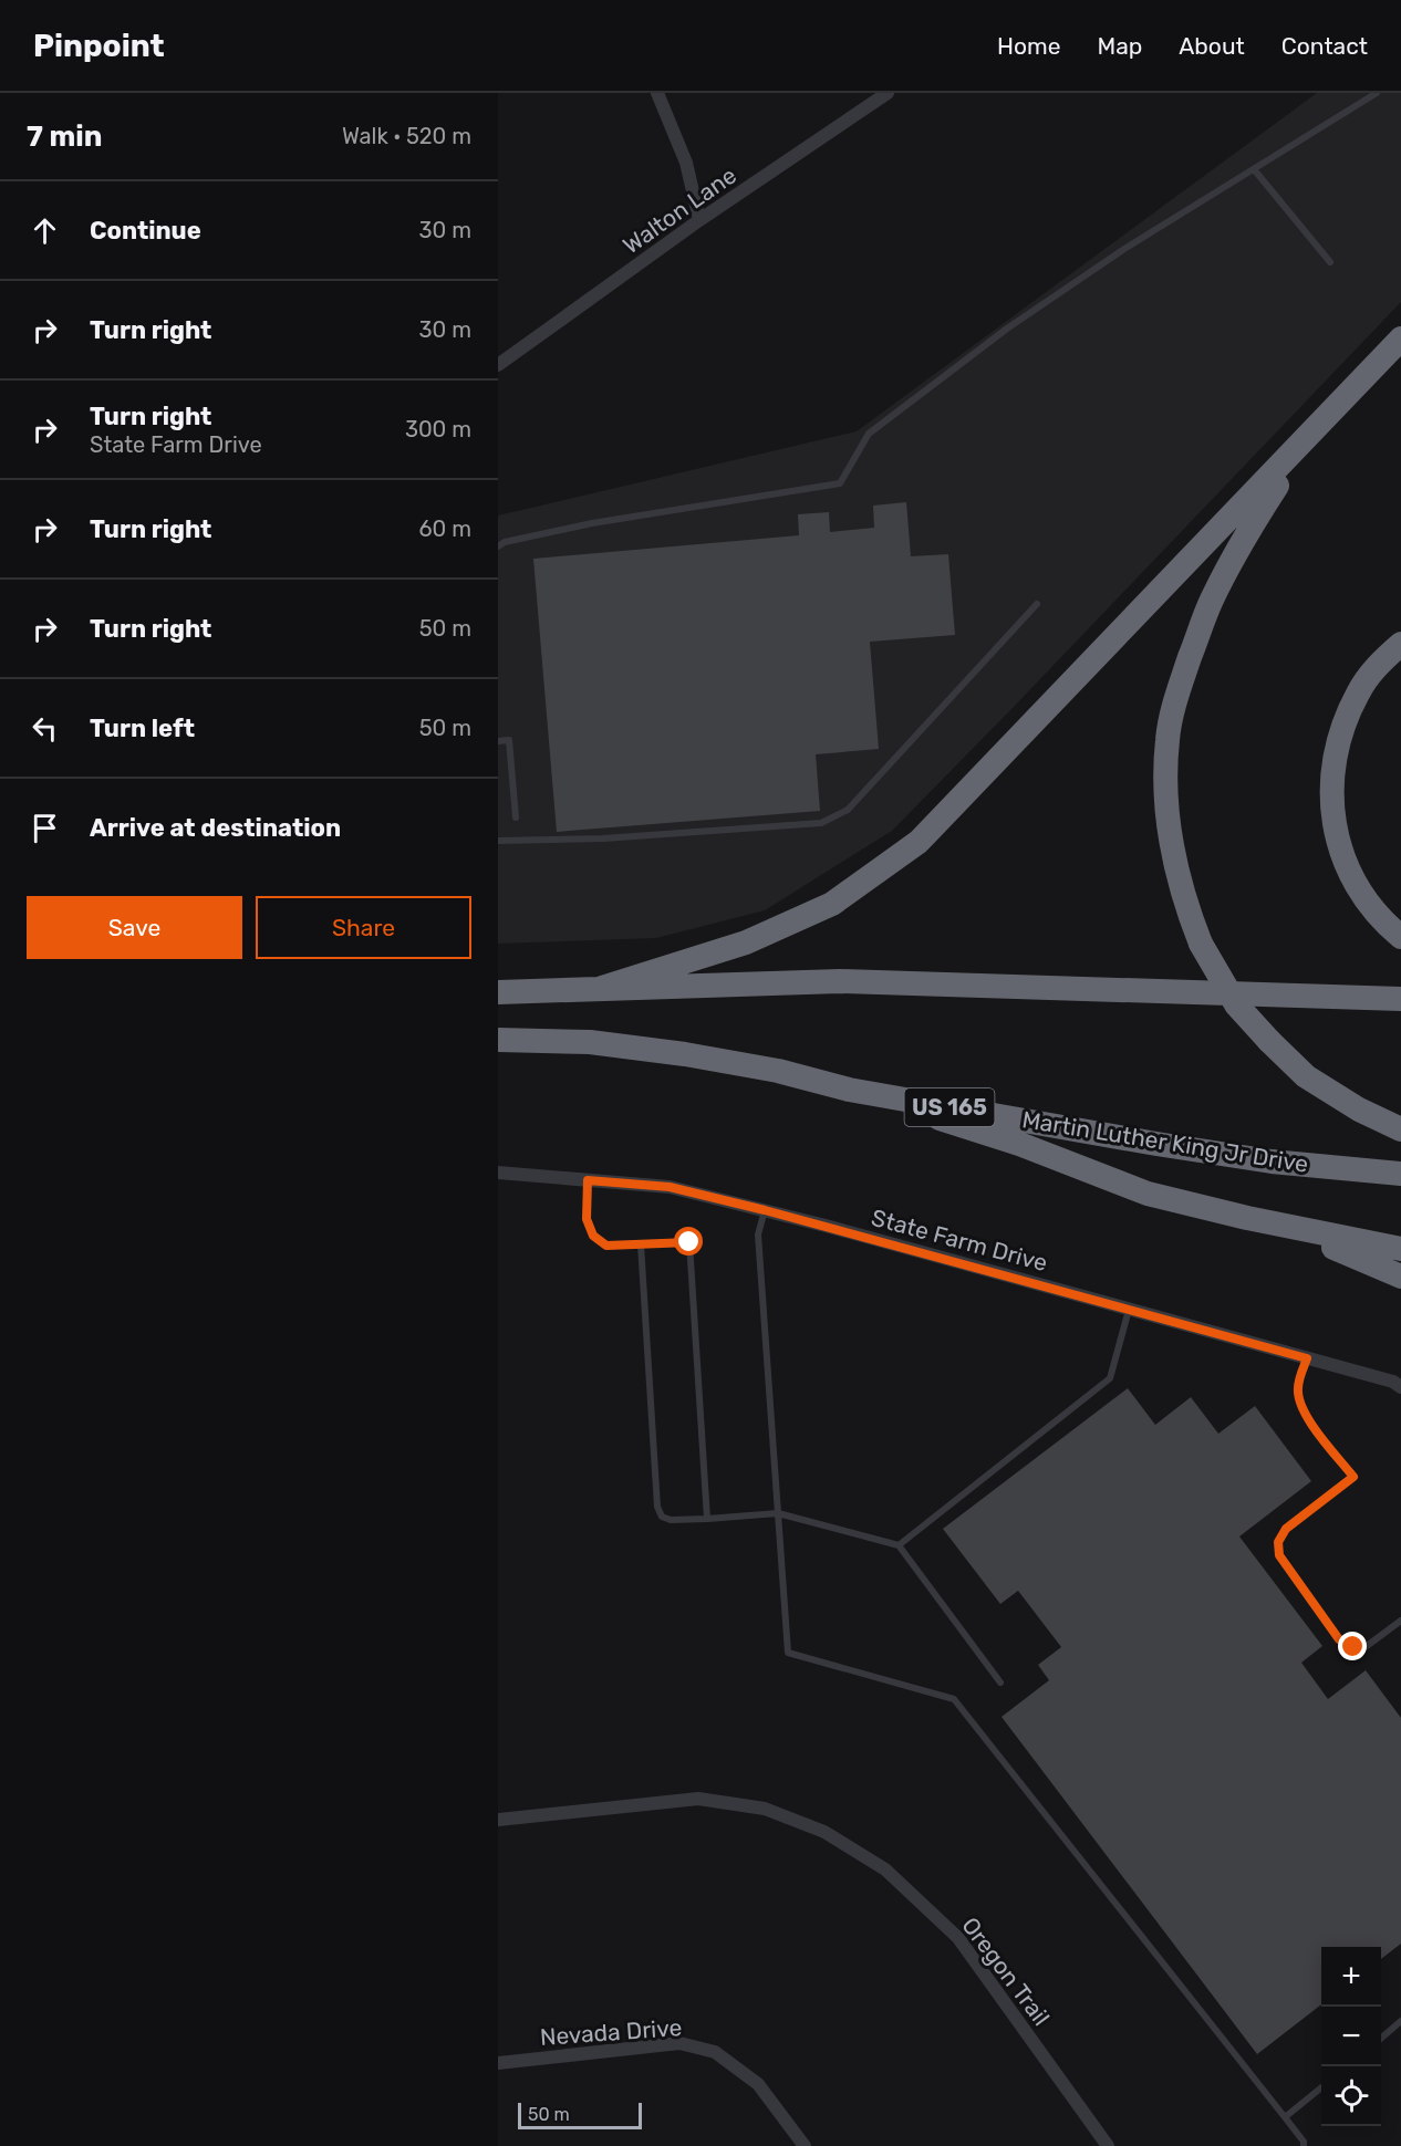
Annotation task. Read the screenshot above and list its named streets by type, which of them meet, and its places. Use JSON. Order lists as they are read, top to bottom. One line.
{"streets":{"highway":["US 165","Martin Luther King Jr Drive"],"street":["Walton Lane","State Farm Drive","Oregon Trail","Nevada Drive"]},"scale_bar":"50 m","page":{"header":"Pinpoint","nav":["Home","Map","About","Contact"],"heading":["7 min","Walk · 520 m"],"list":[["Continue","30 m"],["Turn right","30 m"],["Turn right","State Farm Drive","300 m"],["Turn right","60 m"],["Turn right","50 m"],["Turn left","50 m"],"Arrive at destination"],"buttons":["Save","Share"],"map_buttons":["+","−"],"scale":"50 m"}}
